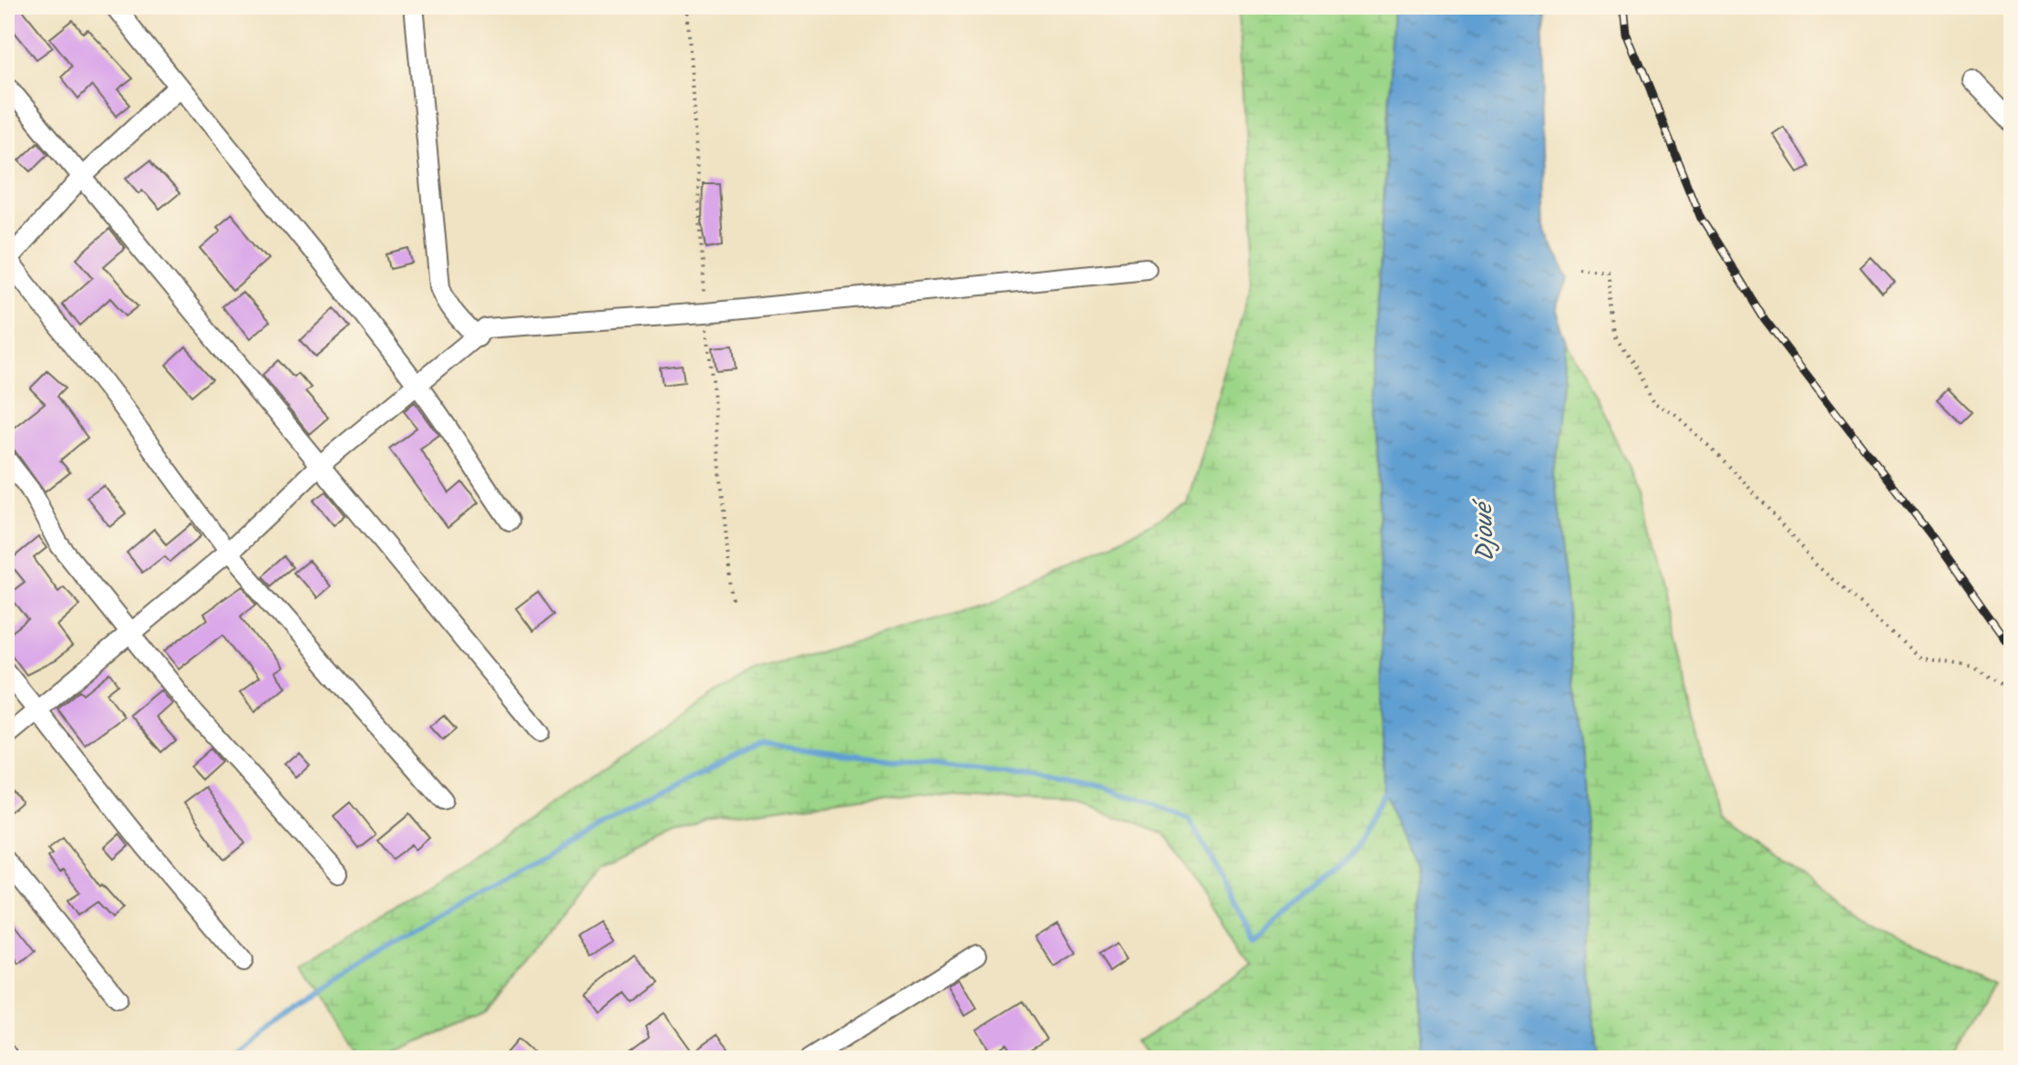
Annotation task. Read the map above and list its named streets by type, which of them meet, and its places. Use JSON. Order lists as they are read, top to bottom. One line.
{"water":["Djoué"]}
